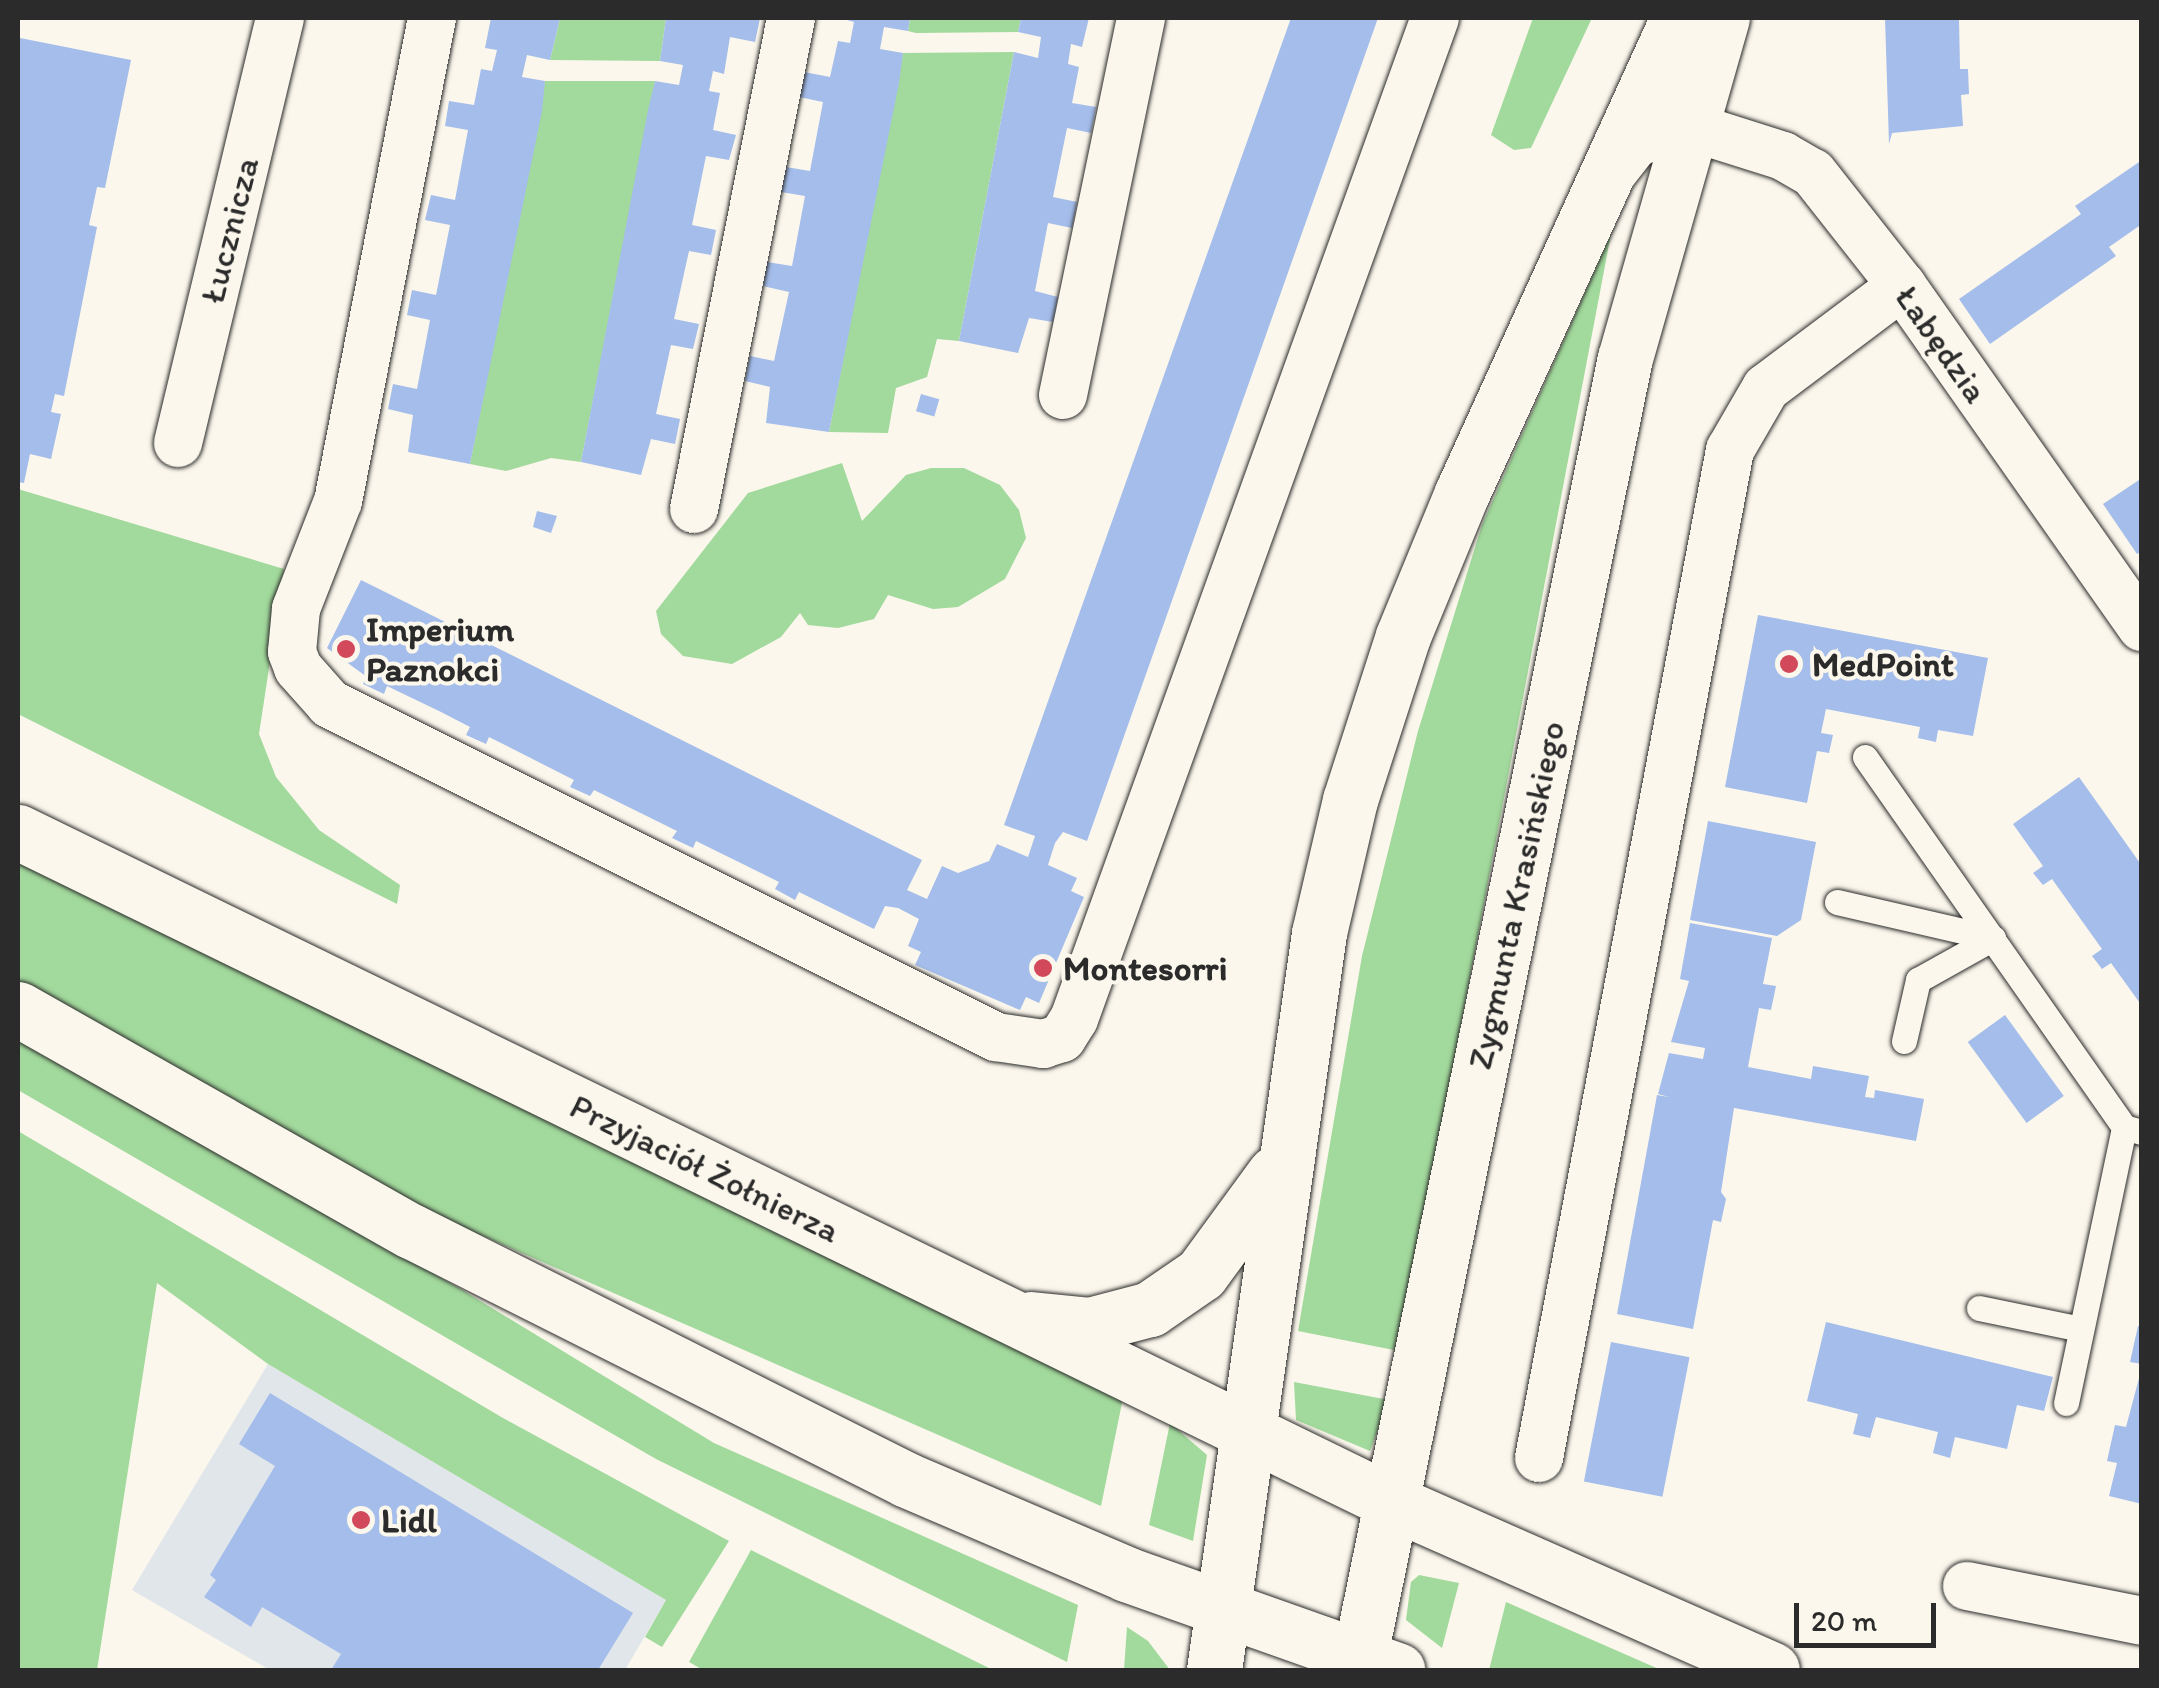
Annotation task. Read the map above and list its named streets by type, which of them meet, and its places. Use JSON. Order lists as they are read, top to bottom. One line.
{"streets":{"street":["Łucznicza","Łabędzia","Zygmunta Krasińskiego","Przyjaciół Żołnierza"]},"crossings":[["Łabędzia","Zygmunta Krasińskiego"],["Zygmunta Krasińskiego","Przyjaciół Żołnierza"]],"places":["Imperium Paznokci","MedPoint","Montesorri","Lidl"],"scale_bar":"20 m"}
